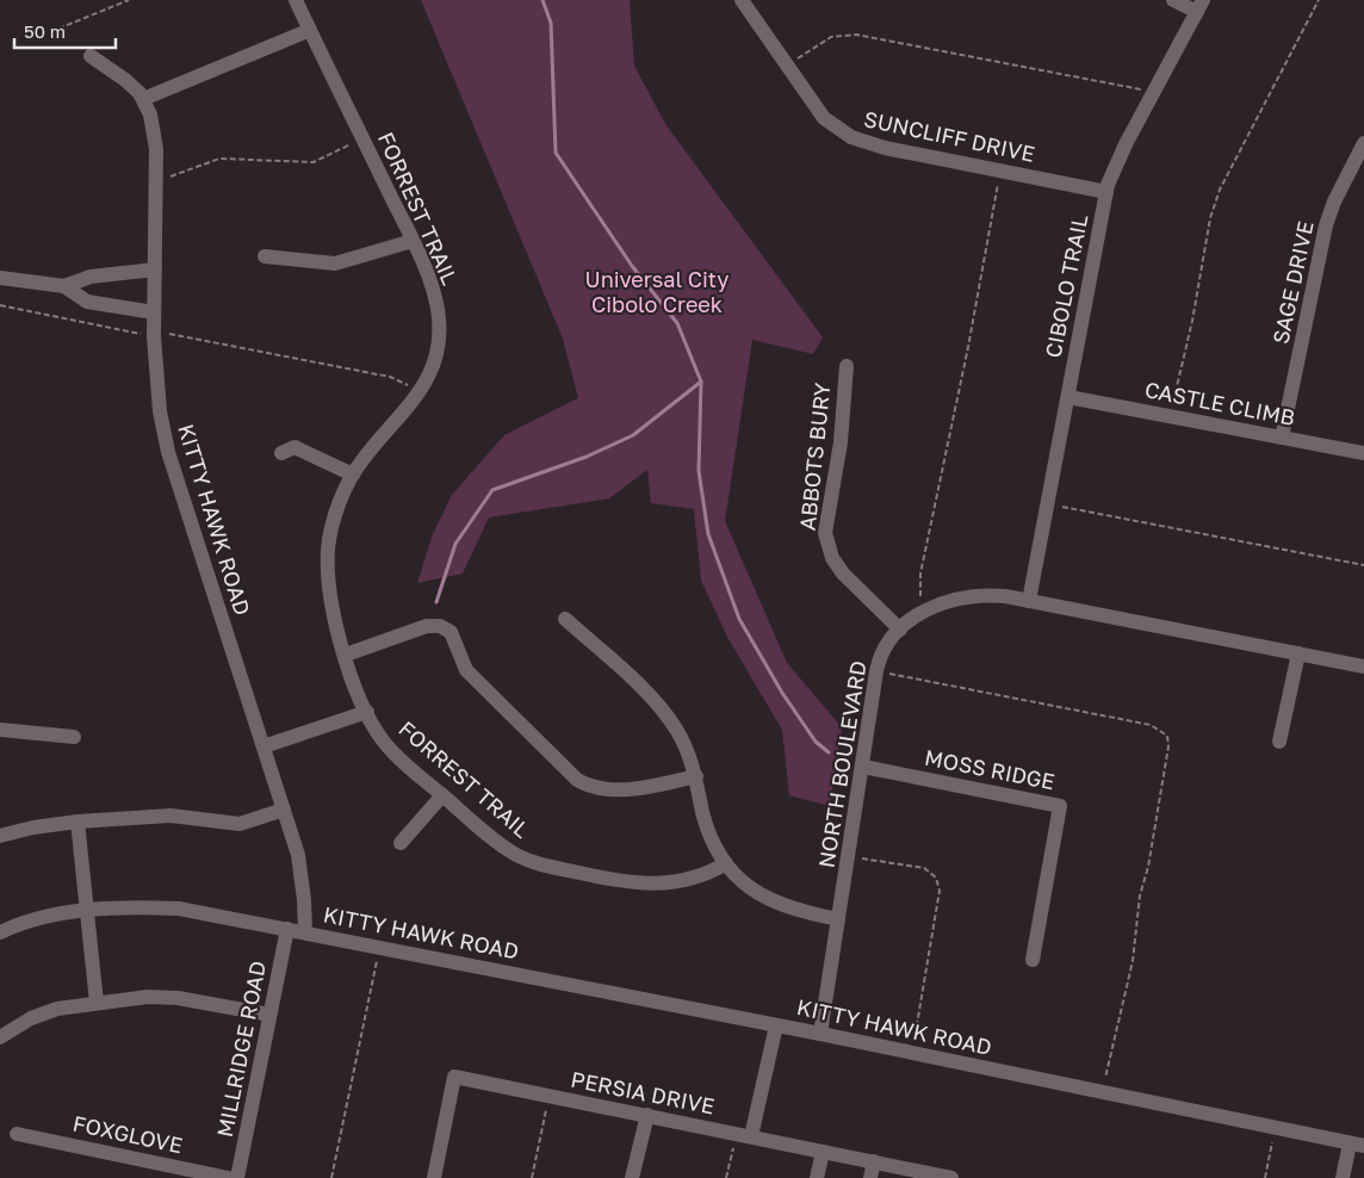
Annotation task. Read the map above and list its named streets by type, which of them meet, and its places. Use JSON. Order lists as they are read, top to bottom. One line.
{"streets":{"street":["SUNCLIFF DRIVE","FORREST TRAIL","SAGE DRIVE","CIBOLO TRAIL","CASTLE CLIMB","ABBOTS BURY","KITTY HAWK ROAD","NORTH BOULEVARD","MOSS RIDGE","MILLRIDGE ROAD","PERSIA DRIVE","FOXGLOVE"]},"crossings":[["SUNCLIFF DRIVE","CIBOLO TRAIL"],["SAGE DRIVE","CASTLE CLIMB"],["CIBOLO TRAIL","CASTLE CLIMB"],["CIBOLO TRAIL","NORTH BOULEVARD"],["ABBOTS BURY","NORTH BOULEVARD"],["KITTY HAWK ROAD","NORTH BOULEVARD"],["NORTH BOULEVARD","MOSS RIDGE"]],"parks":["Universal City Cibolo Creek"],"scale_bar":"50 m"}
